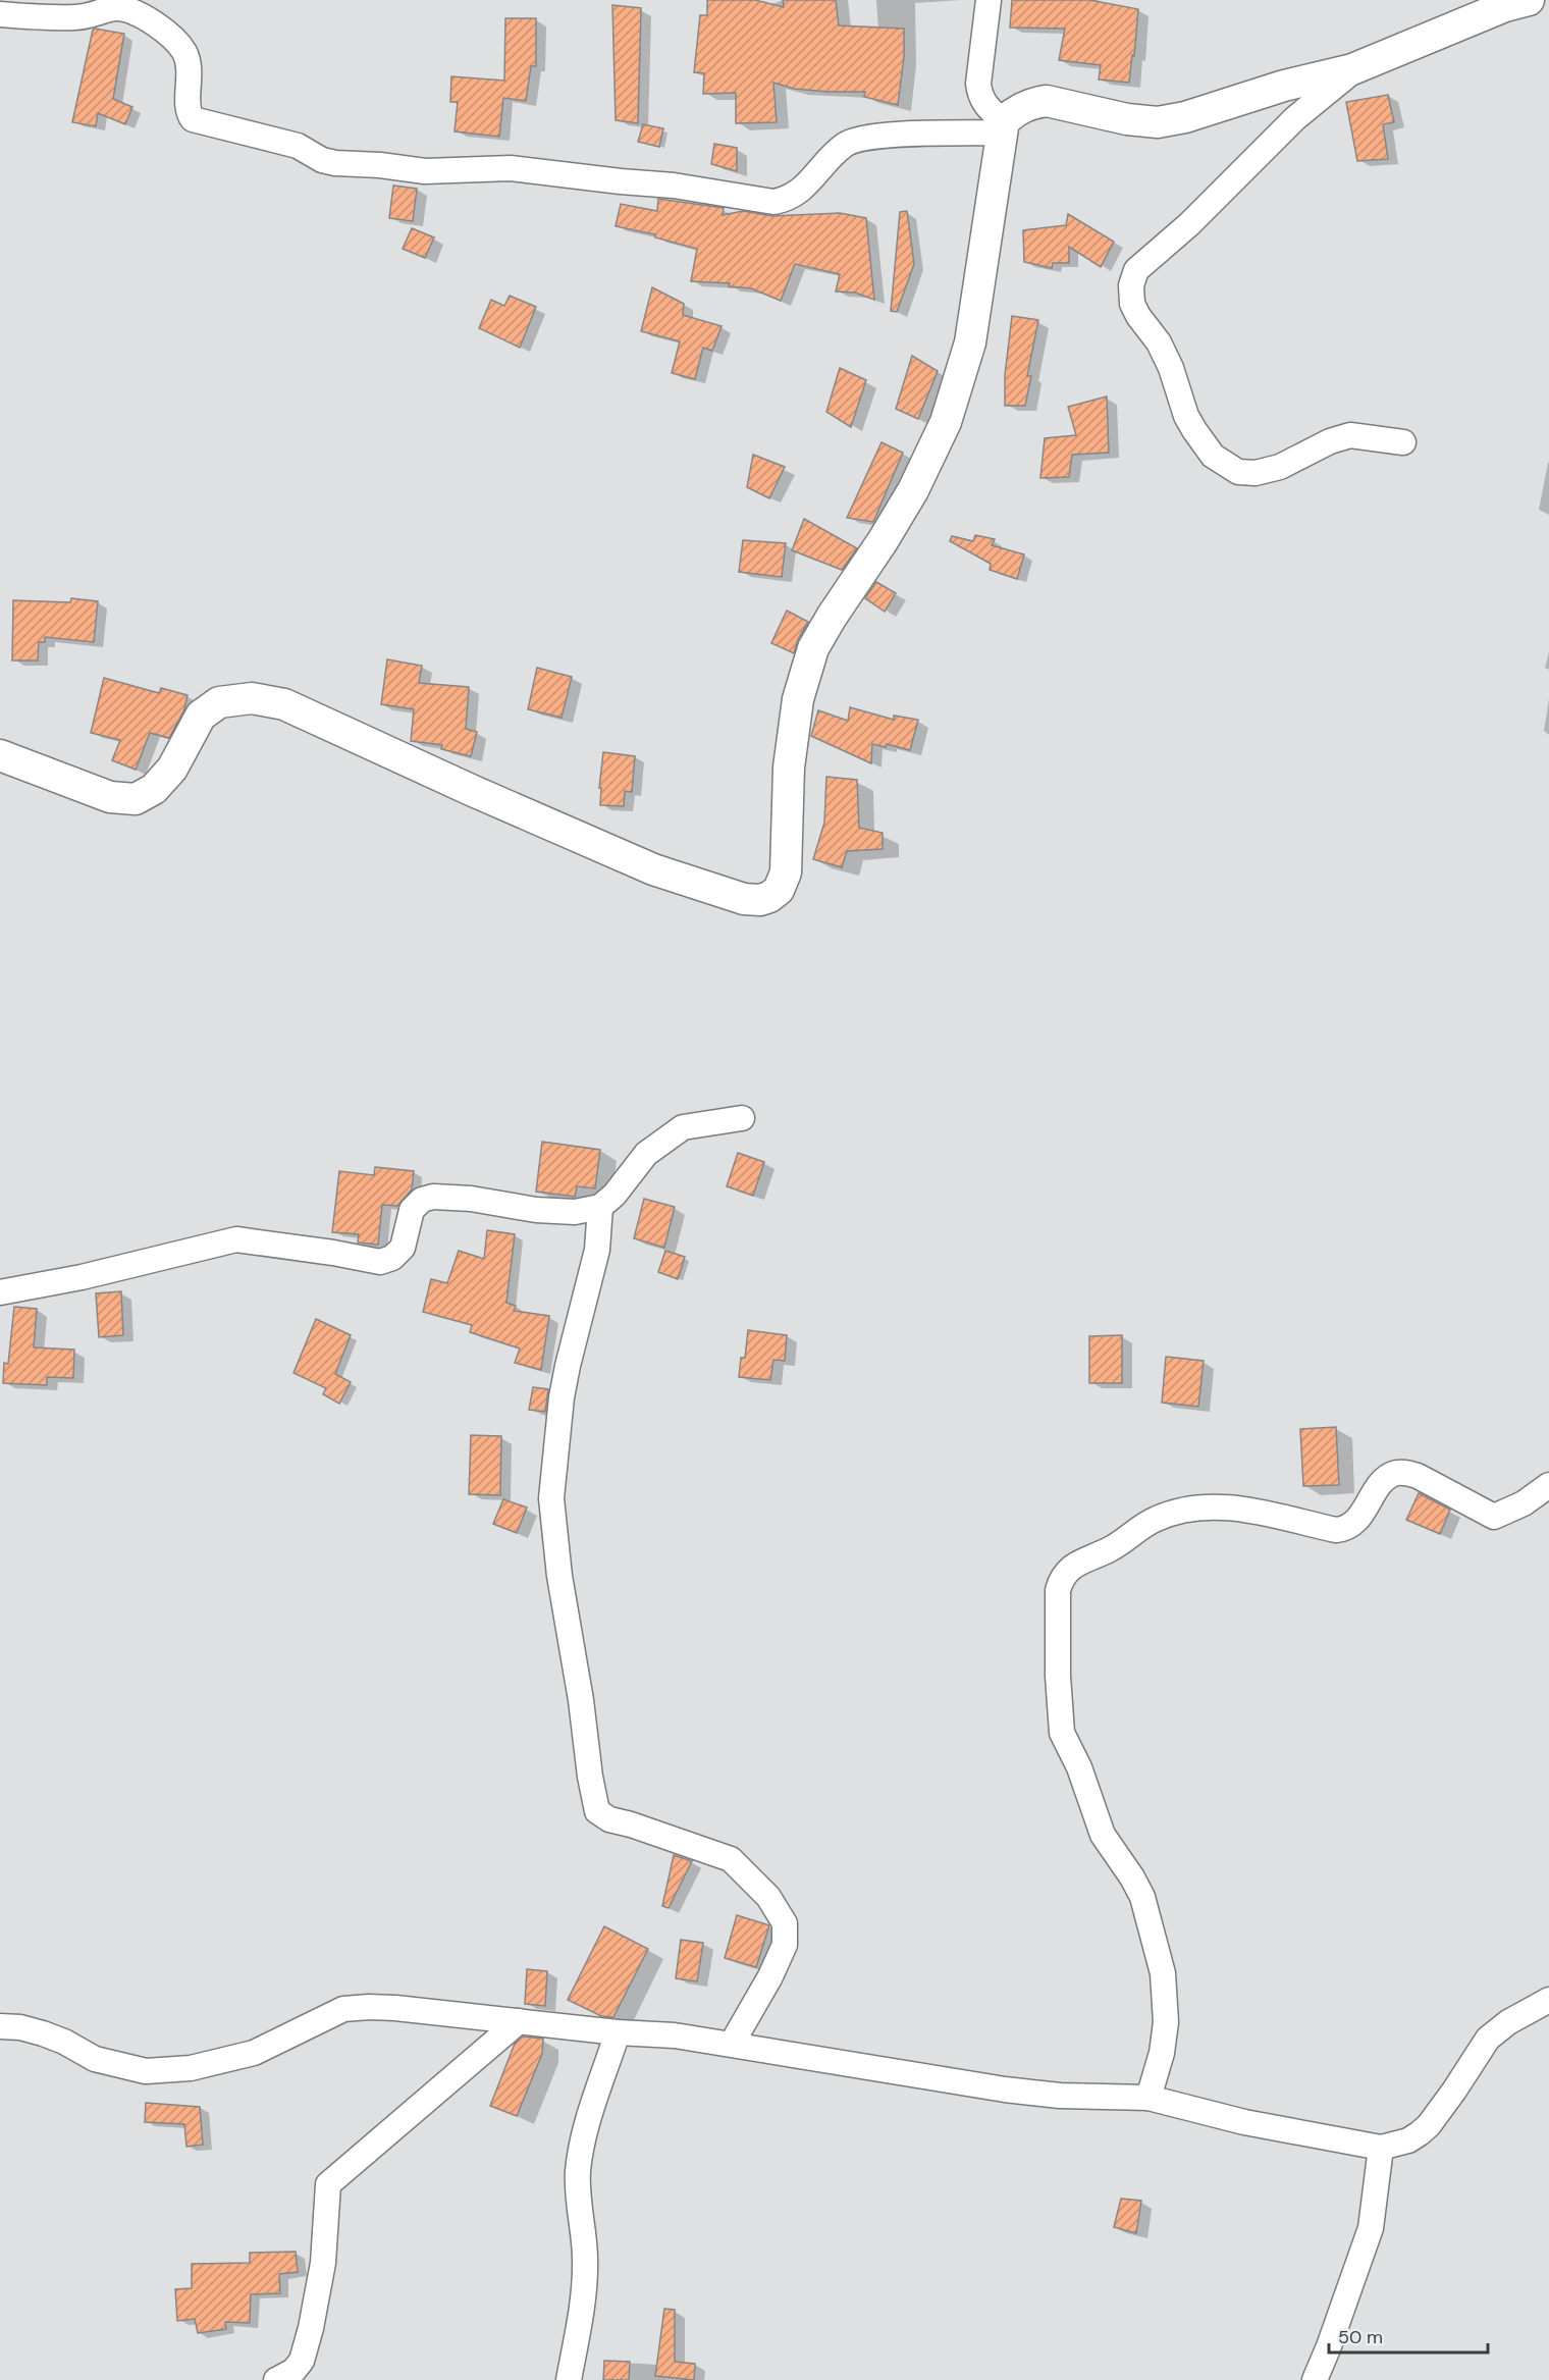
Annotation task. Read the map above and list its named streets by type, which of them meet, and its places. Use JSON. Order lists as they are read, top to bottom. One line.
{"scale_bar":"50 m"}
